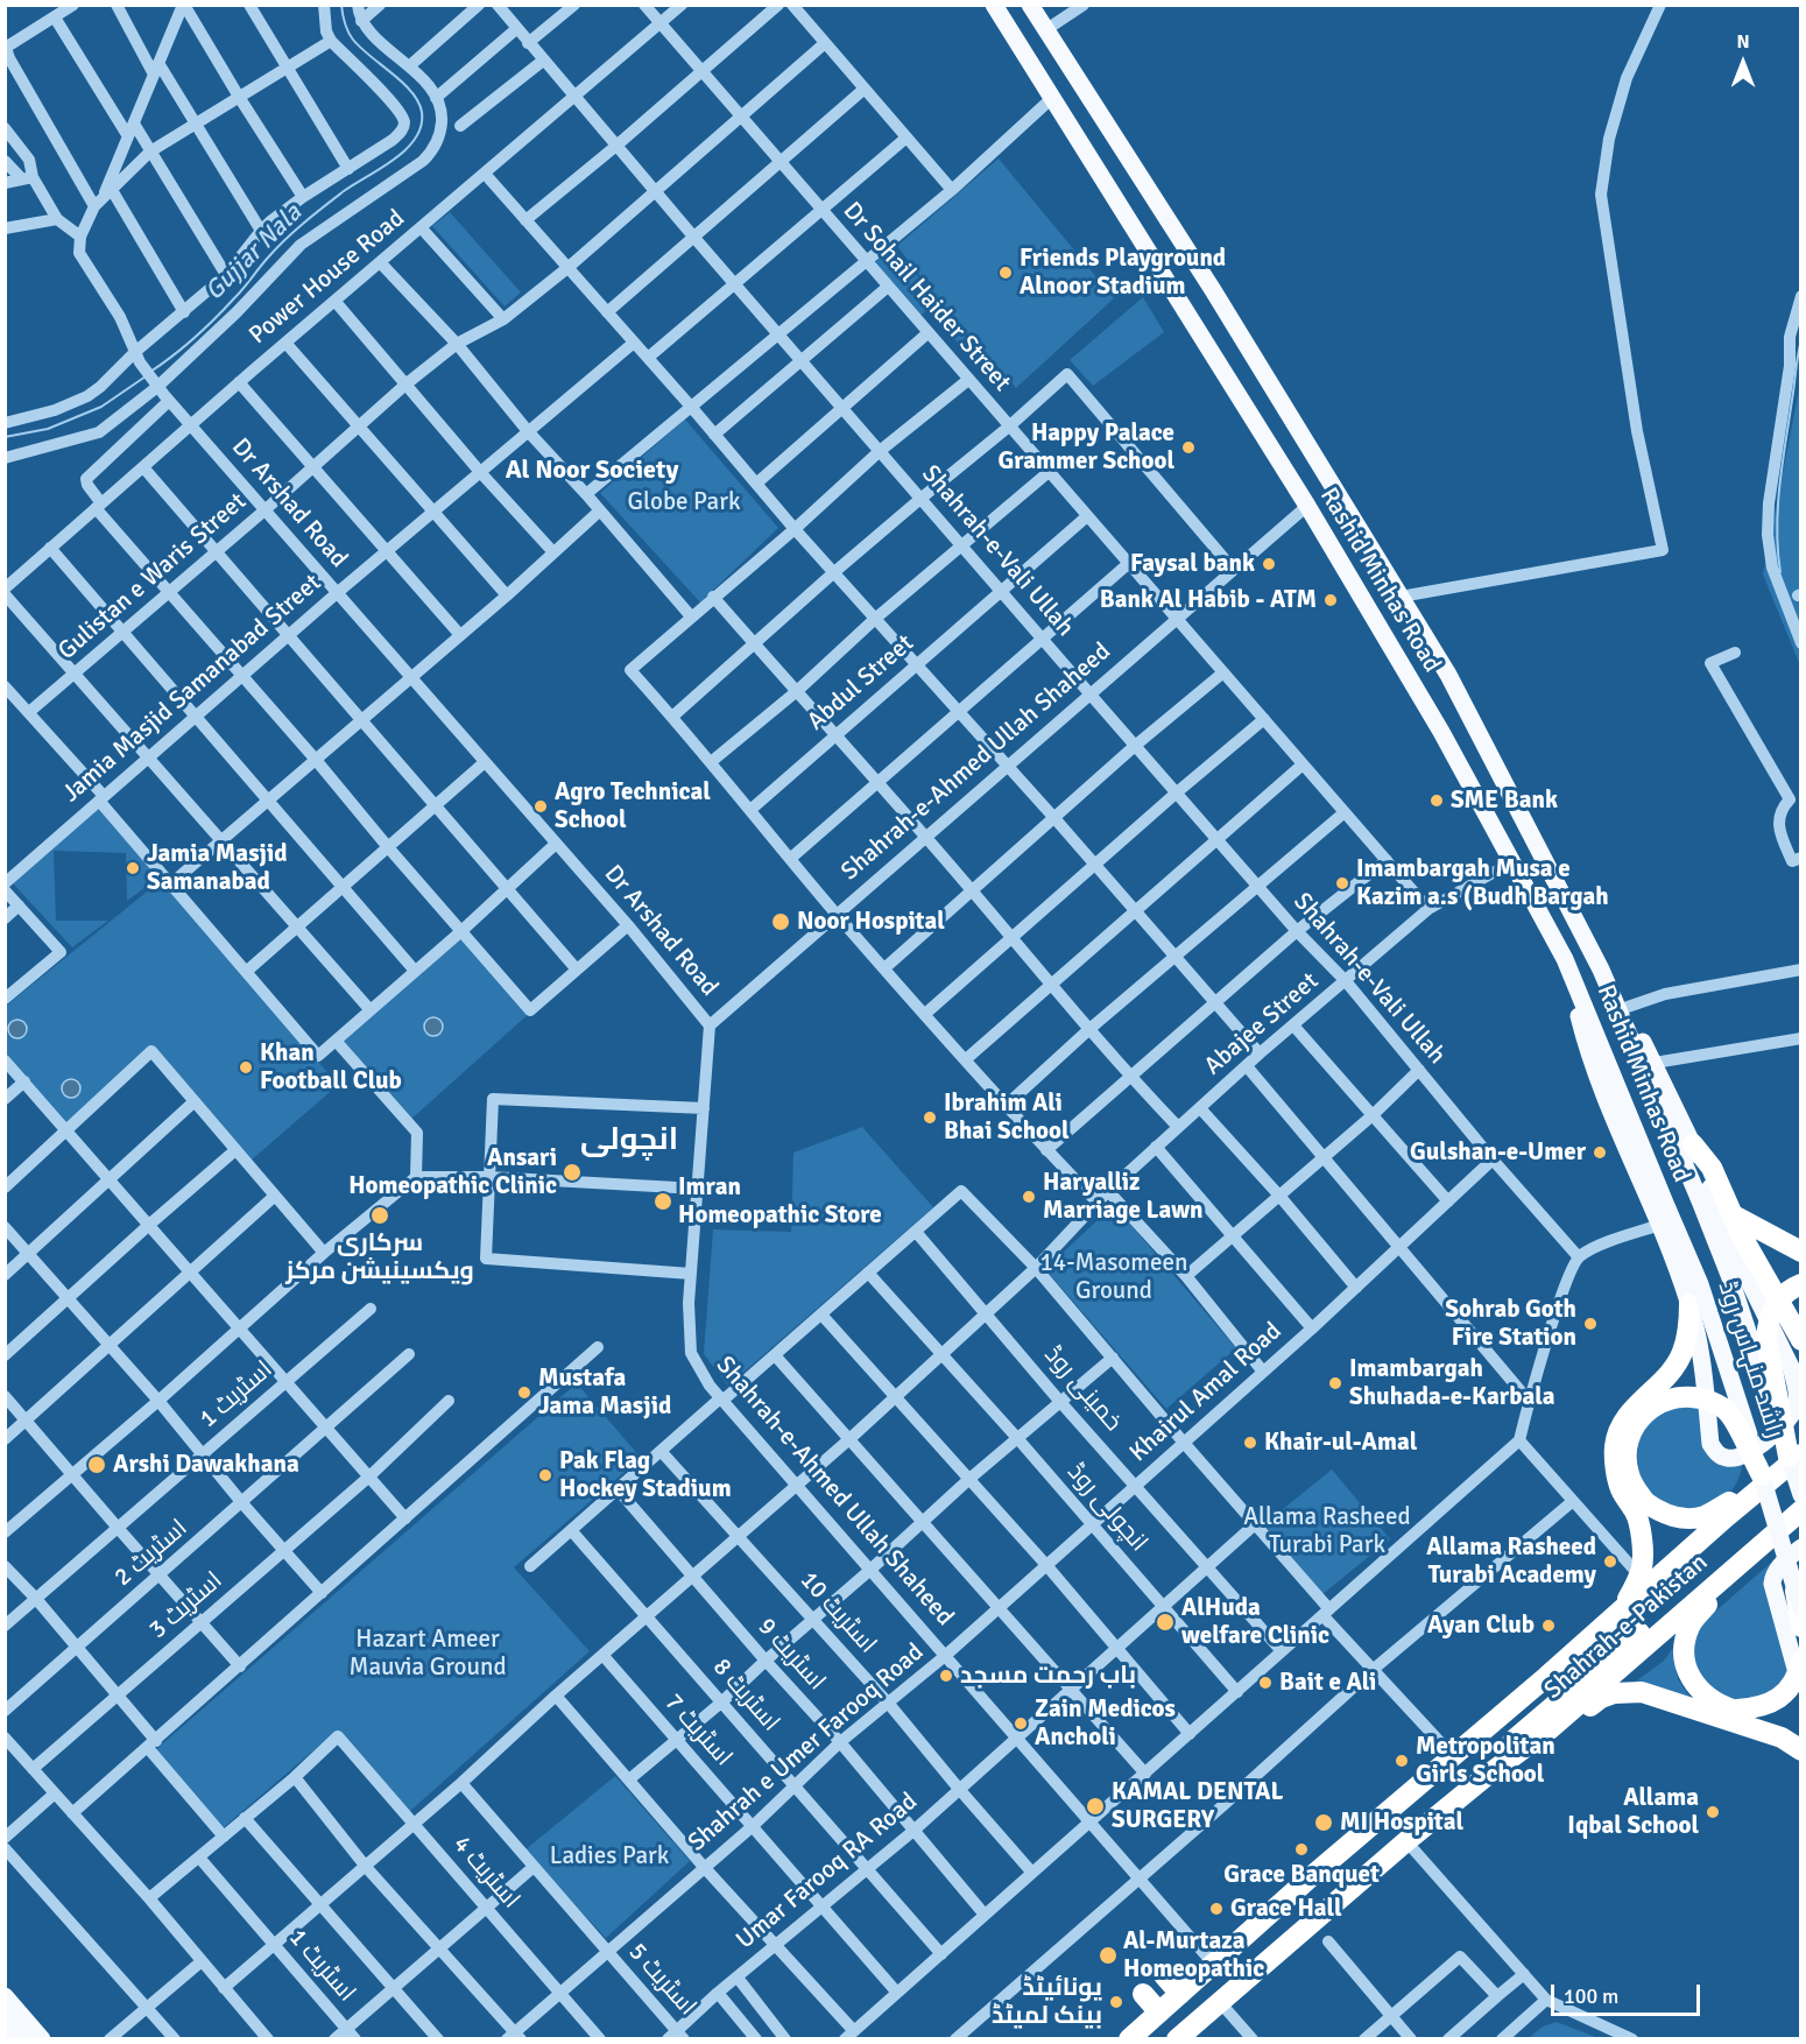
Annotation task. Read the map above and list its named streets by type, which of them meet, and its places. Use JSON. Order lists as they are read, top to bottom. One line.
{"streets":{"highway":["Shahrah-e-Pakistan"],"main road":["Rashid Minhas Road","راشد منہاس روڈ"],"street":["Power House Road","Dr Sohail Haider Street","Dr Arshad Road","Shahrah-e-Vali Ullah","Gulistan e Waris Street","Abdul Street","Jamia Masjid Samanabad Street","Shahrah-e-Ahmed Ullah Shaheed","Abajee Street","خمینی روڈ","Khairul Amal Road","اسٹریٹ 1","انچولی روڈ","اسٹریٹ 2","اسٹریٹ 3","اسٹریٹ 10","اسٹریٹ 9","اسٹریٹ 8","اسٹریٹ 7","Shahrah e Umer Farooq Road","Umar Farooq RA Road","اسٹریٹ 4","اسٹریٹ 5"]},"crossings":[["Power House Road","Dr Sohail Haider Street"],["Power House Road","Dr Arshad Road"],["Power House Road","Shahrah-e-Vali Ullah"],["Dr Sohail Haider Street","Gulistan e Waris Street"],["Dr Sohail Haider Street","Abdul Street"],["Dr Sohail Haider Street","Shahrah-e-Ahmed Ullah Shaheed"],["Dr Sohail Haider Street","Abajee Street"],["Dr Arshad Road","Gulistan e Waris Street"],["Dr Arshad Road","Jamia Masjid Samanabad Street"],["Dr Arshad Road","Shahrah-e-Ahmed Ullah Shaheed"],["Shahrah-e-Vali Ullah","Gulistan e Waris Street"],["Shahrah-e-Vali Ullah","Abdul Street"],["Shahrah-e-Vali Ullah","Shahrah-e-Ahmed Ullah Shaheed"],["Shahrah-e-Vali Ullah","Abajee Street"],["Shahrah-e-Vali Ullah","Khairul Amal Road"],["Rashid Minhas Road","Shahrah-e-Ahmed Ullah Shaheed"],["Rashid Minhas Road","Abajee Street"],["Rashid Minhas Road","راشد منہاس روڈ"],["Shahrah-e-Ahmed Ullah Shaheed","Abajee Street"],["Shahrah-e-Ahmed Ullah Shaheed","Khairul Amal Road"],["Shahrah-e-Ahmed Ullah Shaheed","Shahrah e Umer Farooq Road"],["Shahrah-e-Ahmed Ullah Shaheed","Umar Farooq RA Road"],["Abajee Street","خمینی روڈ"],["Abajee Street","اسٹریٹ 1"],["Abajee Street","انچولی روڈ"],["Abajee Street","اسٹریٹ 10"],["Abajee Street","اسٹریٹ 9"],["Abajee Street","اسٹریٹ 8"],["Abajee Street","اسٹریٹ 7"],["Abajee Street","اسٹریٹ 4"],["Abajee Street","اسٹریٹ 5"],["راشد منہاس روڈ","Shahrah-e-Pakistan"],["خمینی روڈ","Khairul Amal Road"],["خمینی روڈ","Umar Farooq RA Road"],["Khairul Amal Road","انچولی روڈ"],["Khairul Amal Road","Shahrah e Umer Farooq Road"],["انچولی روڈ","Umar Farooq RA Road"],["اسٹریٹ 10","Shahrah e Umer Farooq Road"],["اسٹریٹ 10","Umar Farooq RA Road"],["اسٹریٹ 9","Shahrah e Umer Farooq Road"],["اسٹریٹ 9","Umar Farooq RA Road"],["اسٹریٹ 8","Shahrah e Umer Farooq Road"],["اسٹریٹ 8","Umar Farooq RA Road"],["اسٹریٹ 7","Shahrah e Umer Farooq Road"],["اسٹریٹ 7","Umar Farooq RA Road"],["Shahrah e Umer Farooq Road","اسٹریٹ 4"],["Shahrah e Umer Farooq Road","اسٹریٹ 5"],["Umar Farooq RA Road","اسٹریٹ 5"]],"districts":["Al Noor Society","انچولی"],"water":["Gujjar Nala"],"parks":["Globe Park","14-Masomeen Ground","Allama Rasheed Turabi Park","Hazart Ameer Mauvia Ground","Ladies Park"],"places":["Friends Playground Alnoor Stadium","Happy Palace Grammer School","Faysal bank","Bank Al Habib - ATM","SME Bank","Agro Technical School","Jamia Masjid Samanabad","Imambargah Musa e Kazim a.s (Budh Bargah","Noor Hospital","Khan Football Club","Ibrahim Ali Bhai School","Gulshan-e-Umer","Ansari Homeopathic Clinic","Haryalliz Marriage Lawn","Imran Homeopathic Store","سرکاری ویکسینیشن مرکز","Sohrab Goth Fire Station","Imambargah Shuhada-e-Karbala","Mustafa Jama Masjid","Khair-ul-Amal","Arshi Dawakhana","Pak Flag Hockey Stadium","Allama Rasheed Turabi Academy","AlHuda welfare Clinic","Ayan Club","باب رحمت مسجد","Bait e Ali","Zain Medicos Ancholi","Metropolitan Girls School","KAMAL DENTAL SURGERY","Allama Iqbal School","MI Hospital","Grace Banquet","Grace Hall","Al-Murtaza Homeopathic","یونائیٹڈ بینک لمیٹڈ"],"scale_bar":"100 m","north":"top"}
